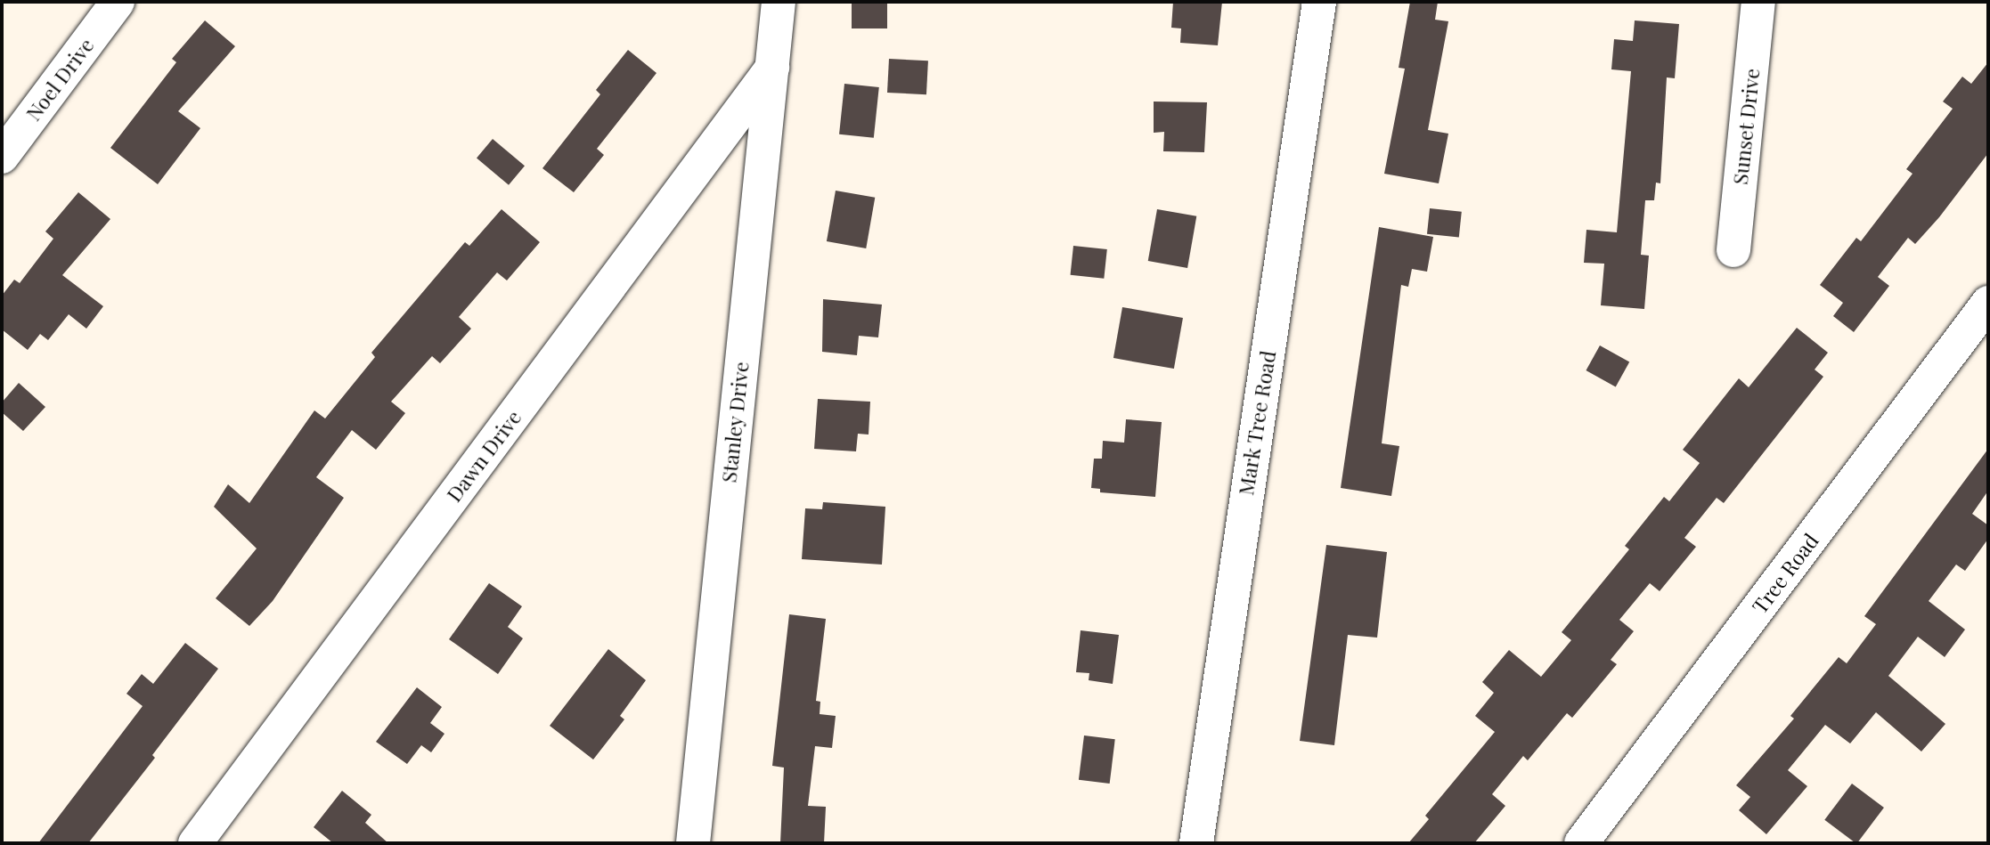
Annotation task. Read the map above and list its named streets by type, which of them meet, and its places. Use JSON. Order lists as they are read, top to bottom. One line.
{"streets":{"street":["Noel Drive","Sunset Drive","Stanley Drive","Mark Tree Road","Dawn Drive","Tree Road"]},"crossings":[["Stanley Drive","Dawn Drive"]]}
